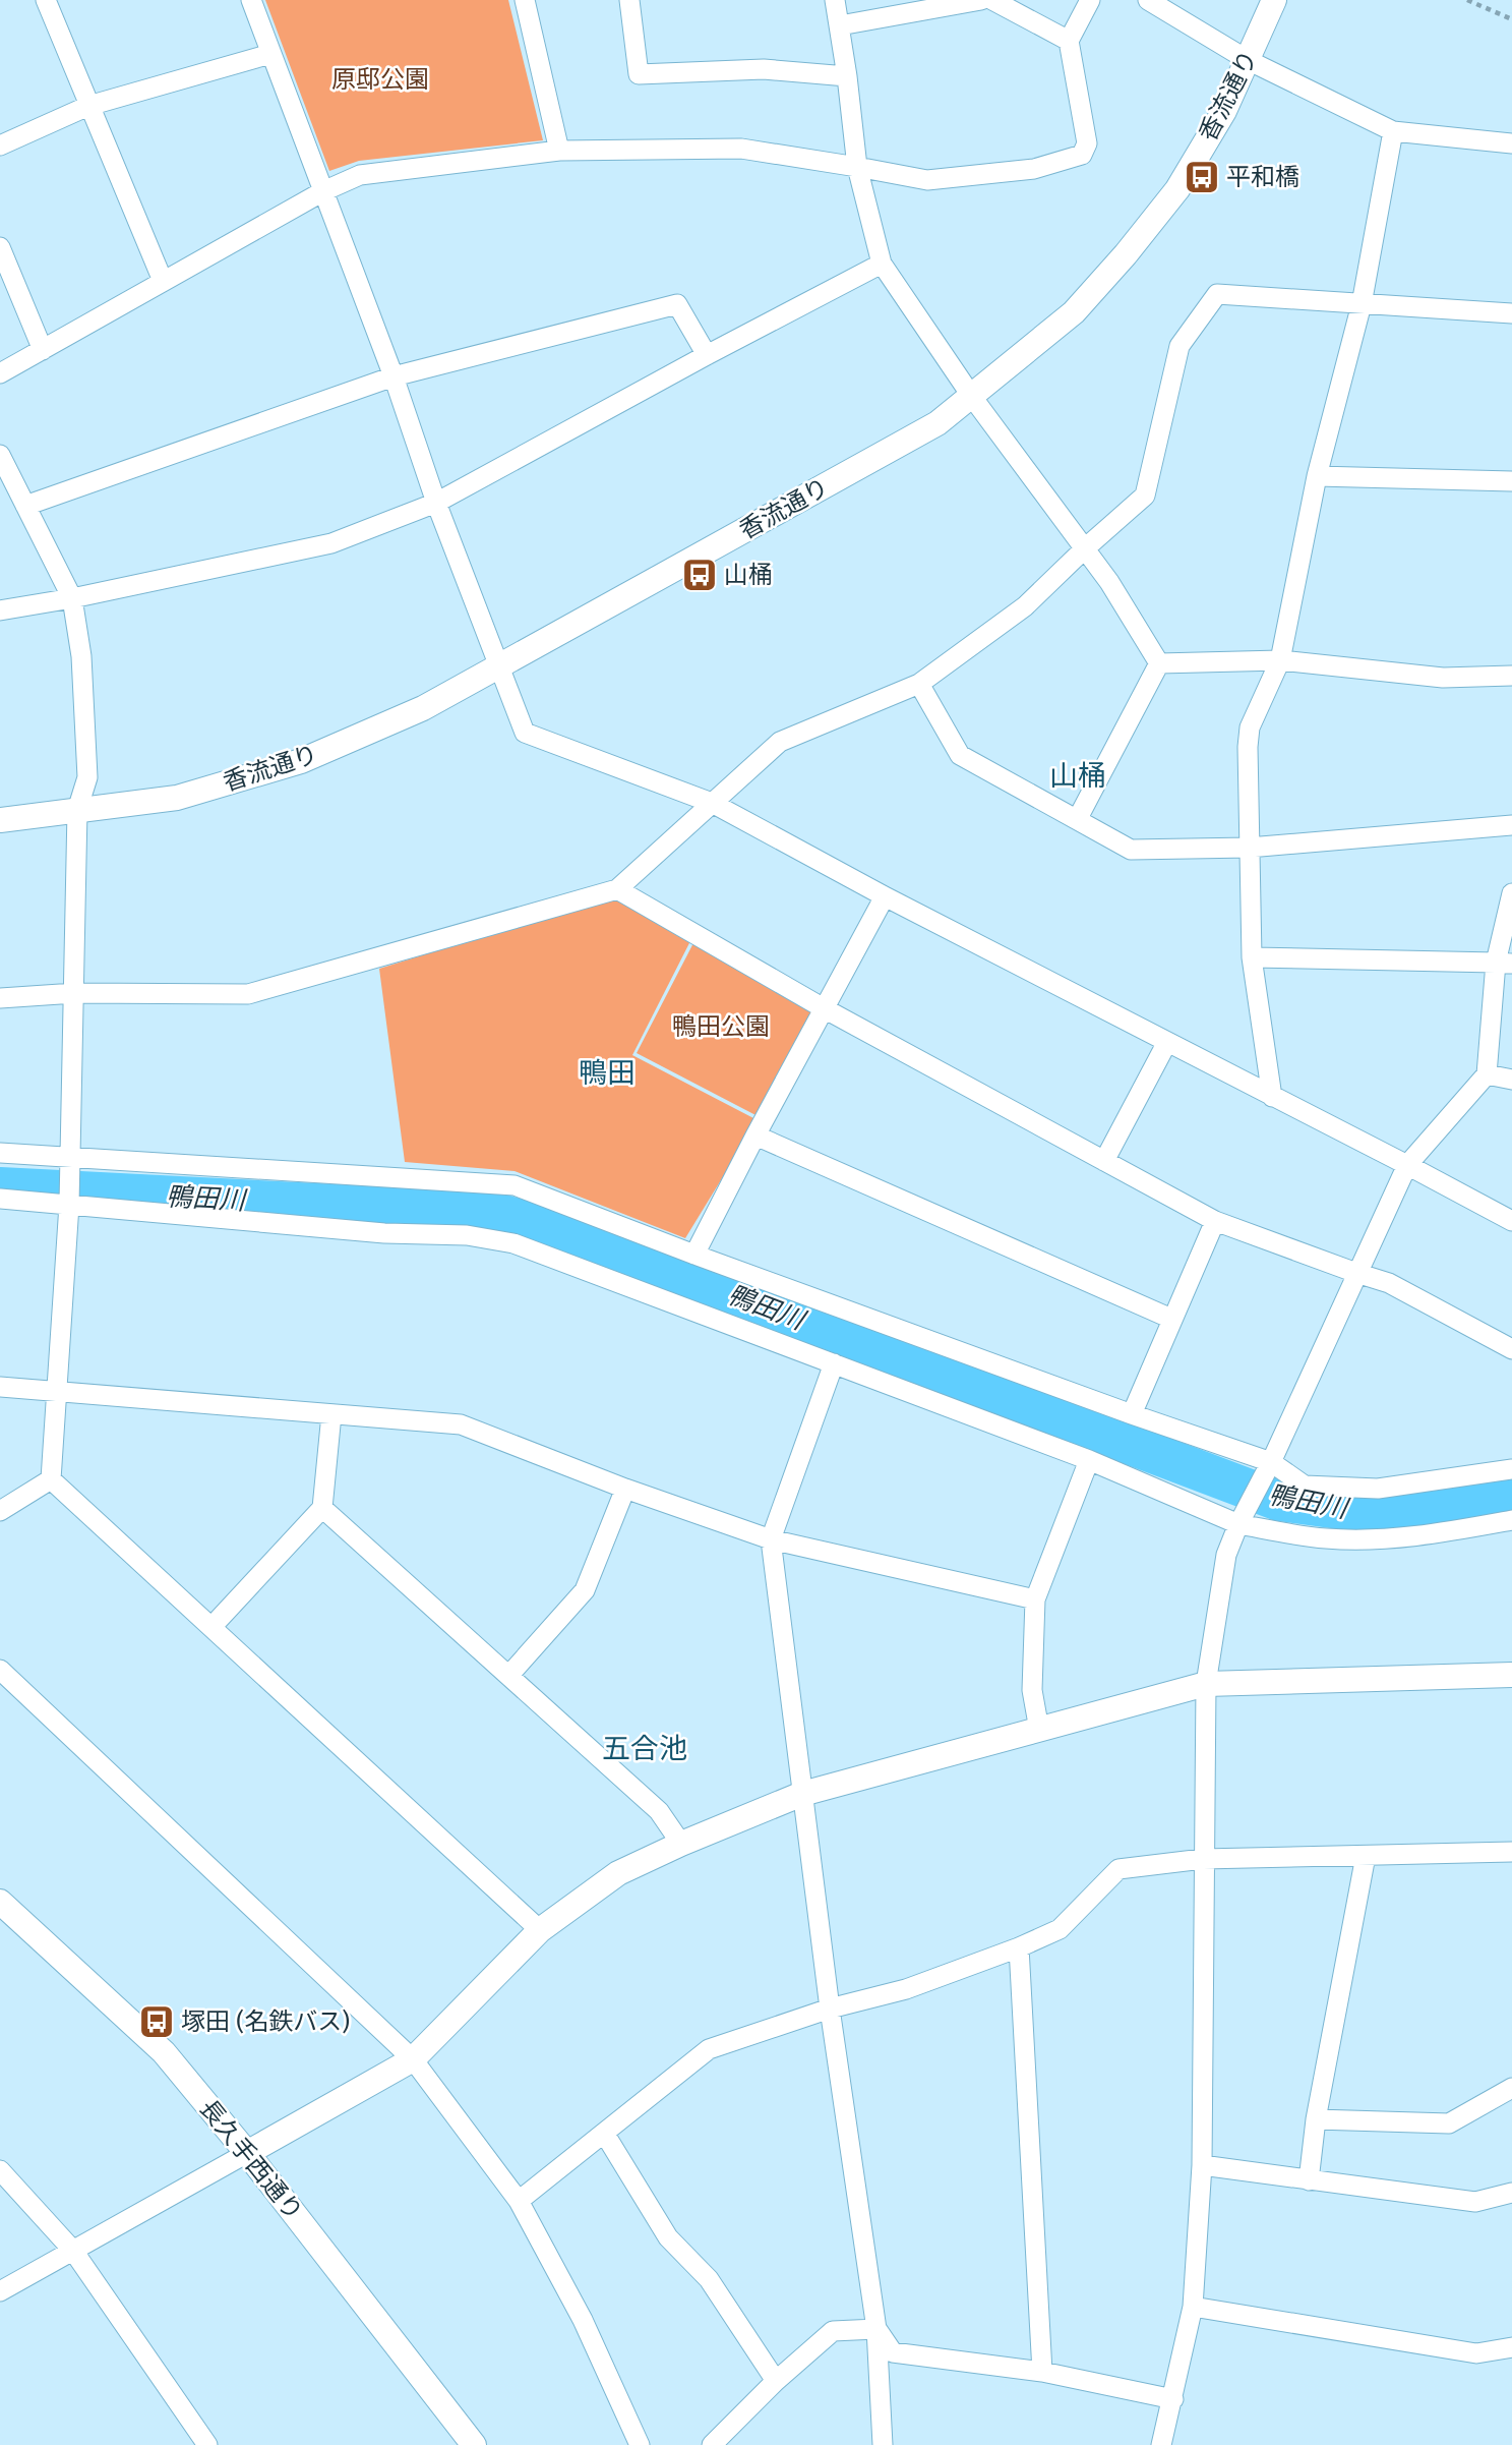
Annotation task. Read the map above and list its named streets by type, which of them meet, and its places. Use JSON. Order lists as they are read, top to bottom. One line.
{"streets":{"street":["香流通り","長久手西通り"]},"districts":["山桶","鴨田","五合池"],"water":["鴨田川"],"parks":["原邸公園","鴨田公園"],"places":{"bus stop":["平和橋","山桶","塚田 (名鉄バス)"]}}
